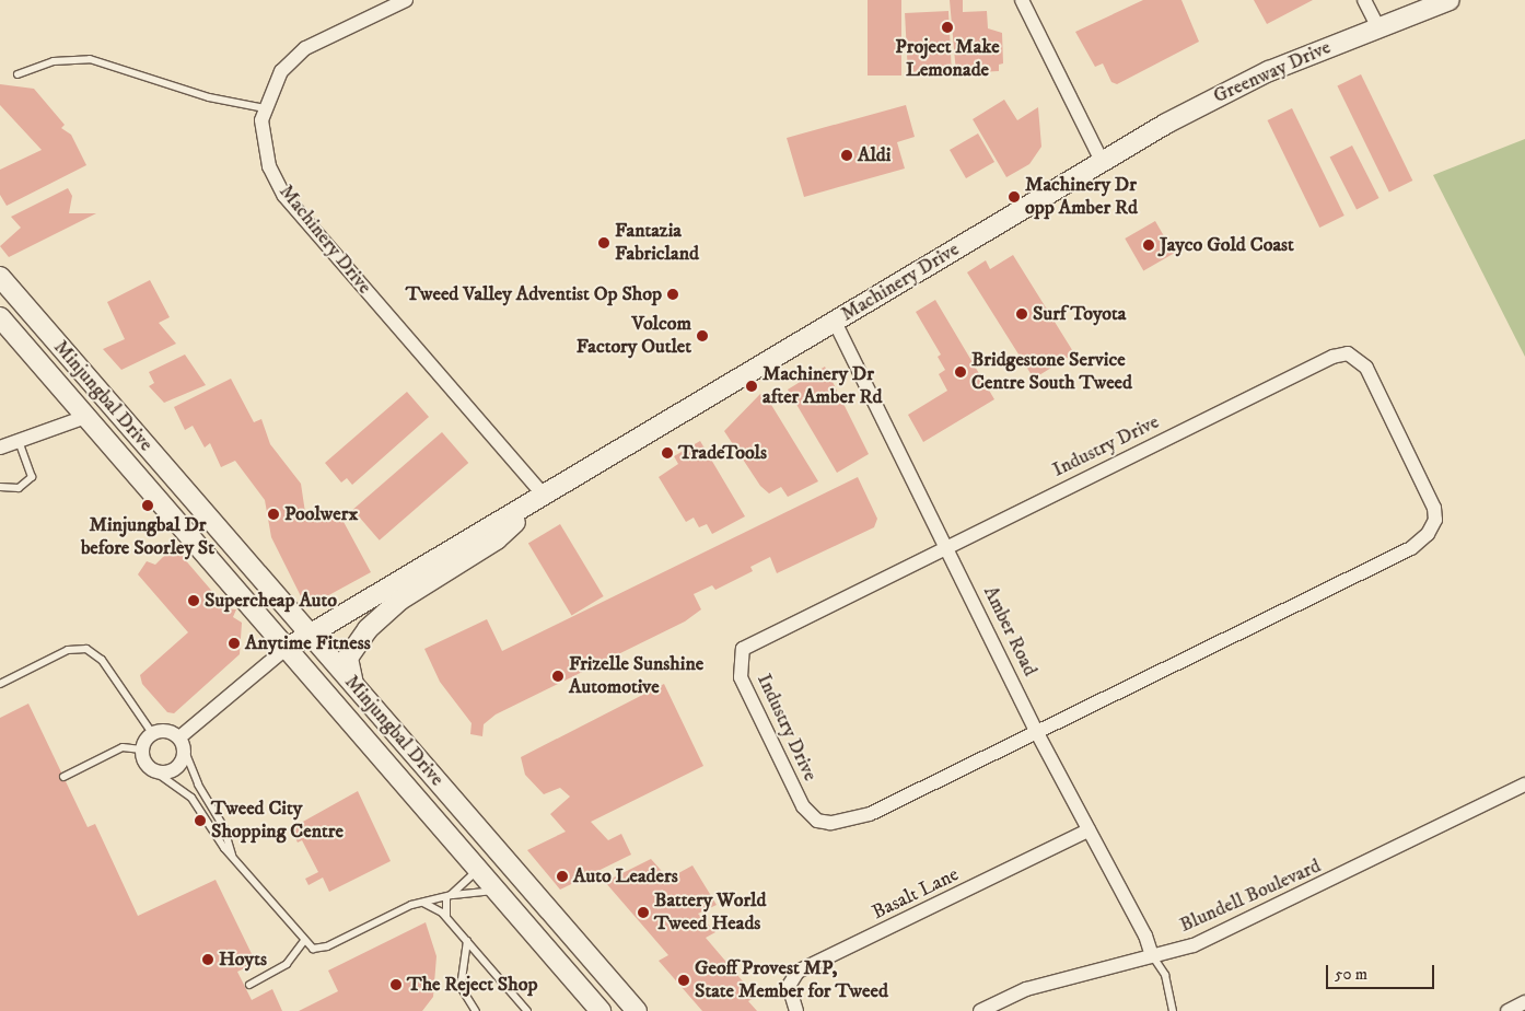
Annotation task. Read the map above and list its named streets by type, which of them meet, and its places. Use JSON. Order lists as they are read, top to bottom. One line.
{"streets":{"main road":["Greenway Drive","Machinery Drive","Minjungbal Drive"],"street":["Industry Drive","Amber Road","Basalt Lane","Blundell Boulevard"]},"crossings":[["Greenway Drive","Machinery Drive"],["Machinery Drive","Minjungbal Drive"],["Machinery Drive","Amber Road"],["Industry Drive","Amber Road"],["Amber Road","Basalt Lane"],["Amber Road","Blundell Boulevard"]],"places":["Project Make Lemonade","Aldi","Machinery Dr opp Amber Rd","Fantazia Fabricland","Jayco Gold Coast","Tweed Valley Adventist Op Shop","Surf Toyota","Volcom Factory Outlet","Bridgestone Service Centre South Tweed","Machinery Dr after Amber Rd","TradeTools","Minjungbal Dr before Soorley St","Poolwerx","Supercheap Auto","Anytime Fitness","Frizelle Sunshine Automotive","Tweed City Shopping Centre","Auto Leaders","Battery World Tweed Heads","Hoyts","Geoff Provest MP, State Member for Tweed","The Reject Shop"],"scale_bar":"50 m"}
